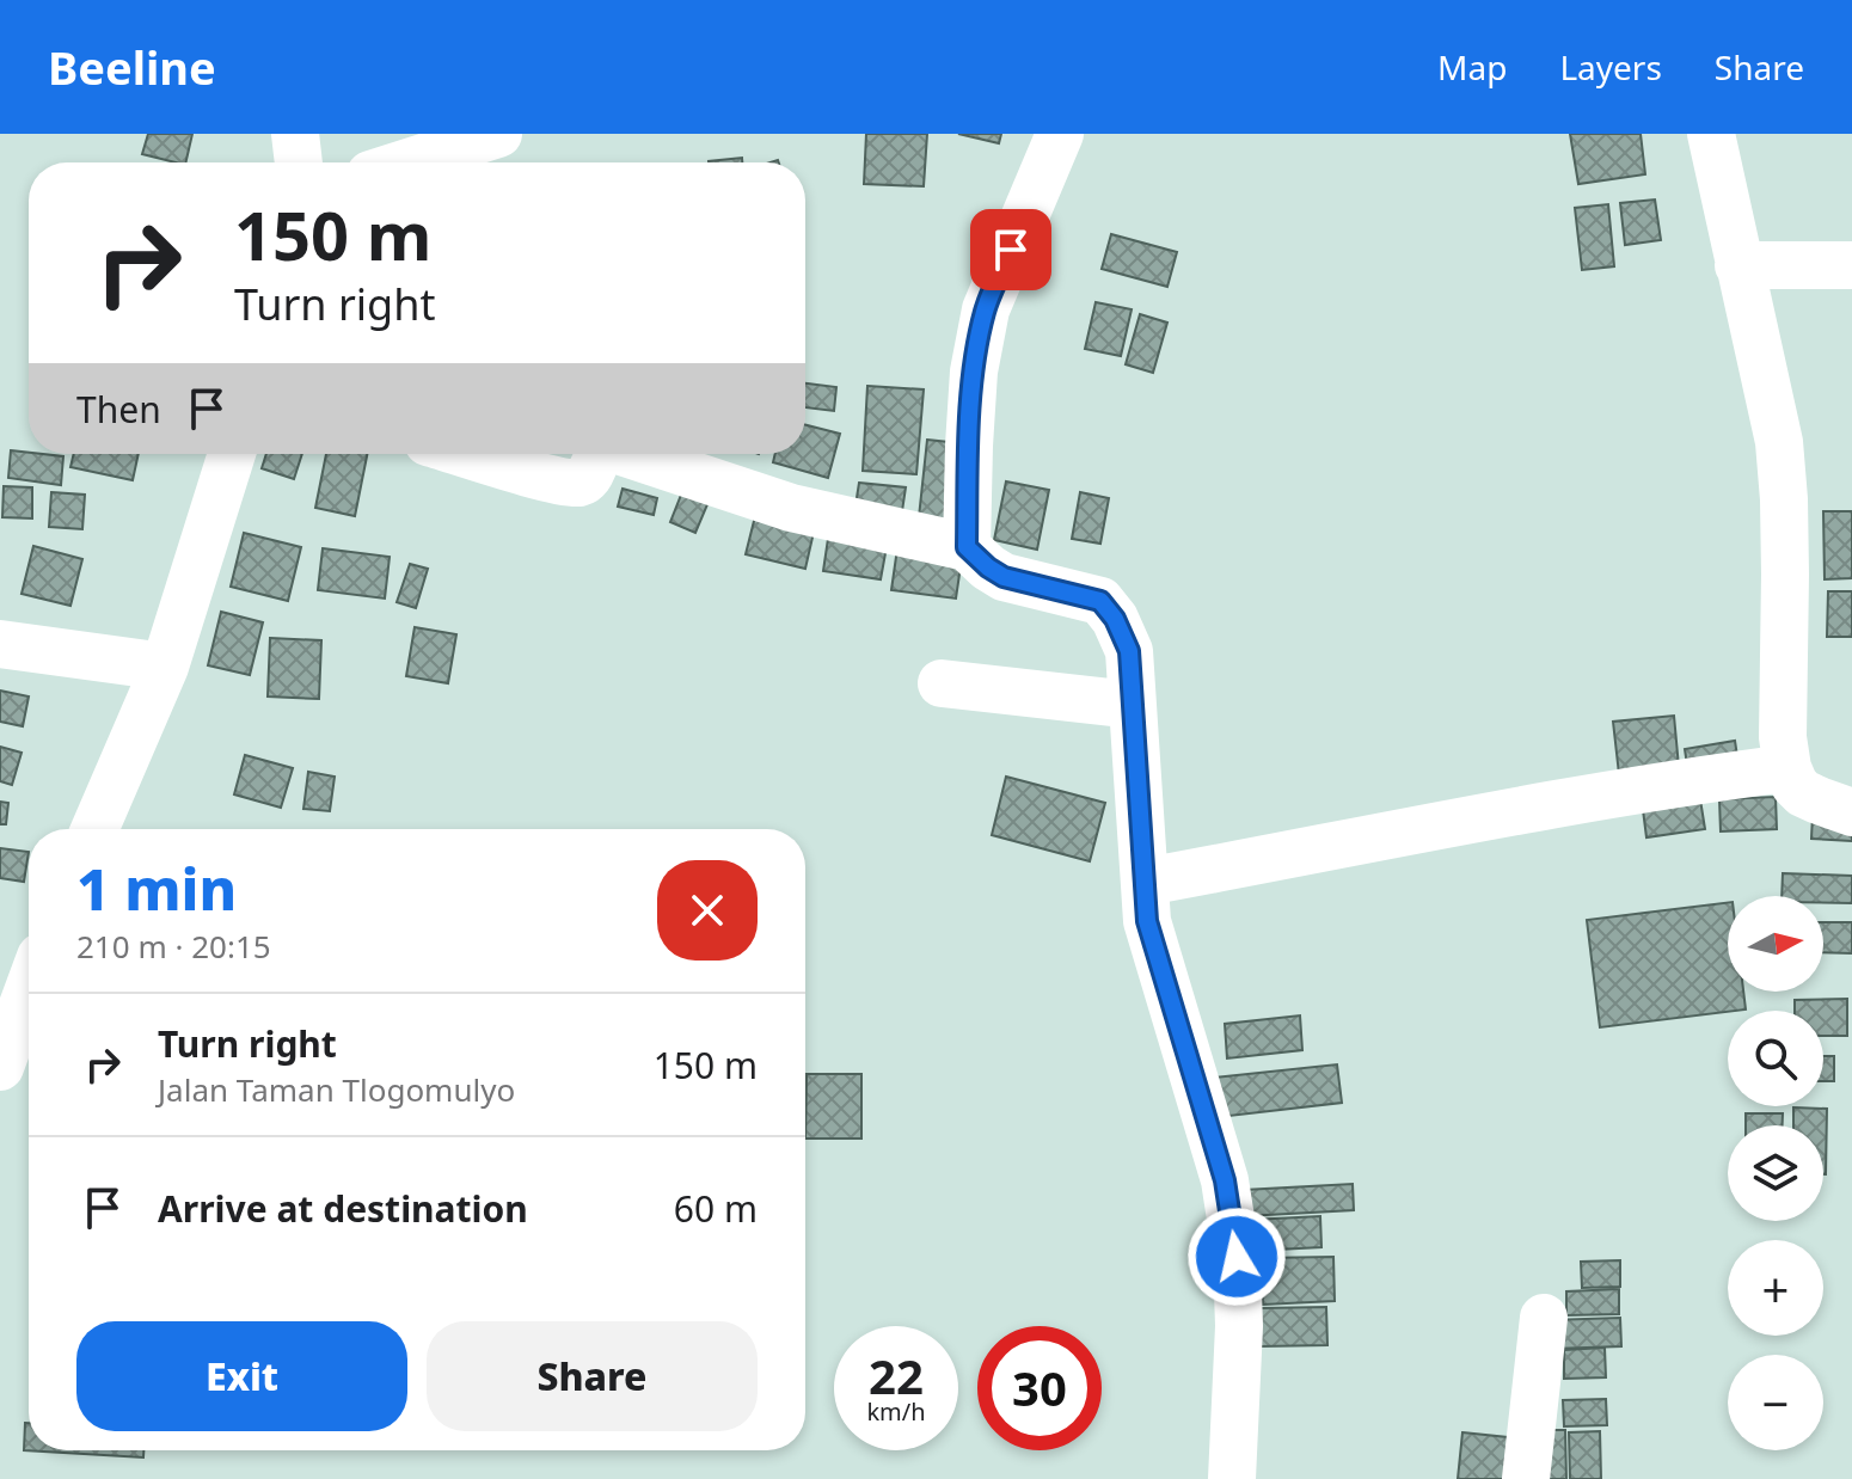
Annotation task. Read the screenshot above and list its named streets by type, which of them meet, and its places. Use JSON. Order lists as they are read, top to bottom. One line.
{"north":"right","page":{"header":"Beeline","nav":["Map","Layers","Share"],"turn":["150 m","Turn right"],"then":"Then","heading":["1 min","210 m · 20:15"],"map_buttons":["+","−"],"list":[{"name":"Turn right","note":"Jalan Taman Tlogomulyo","value":"150 m"},{"name":"Arrive at destination","value":"60 m"}],"buttons":["Exit","Share"],"speed":"22 km/h","limit":"30"}}
